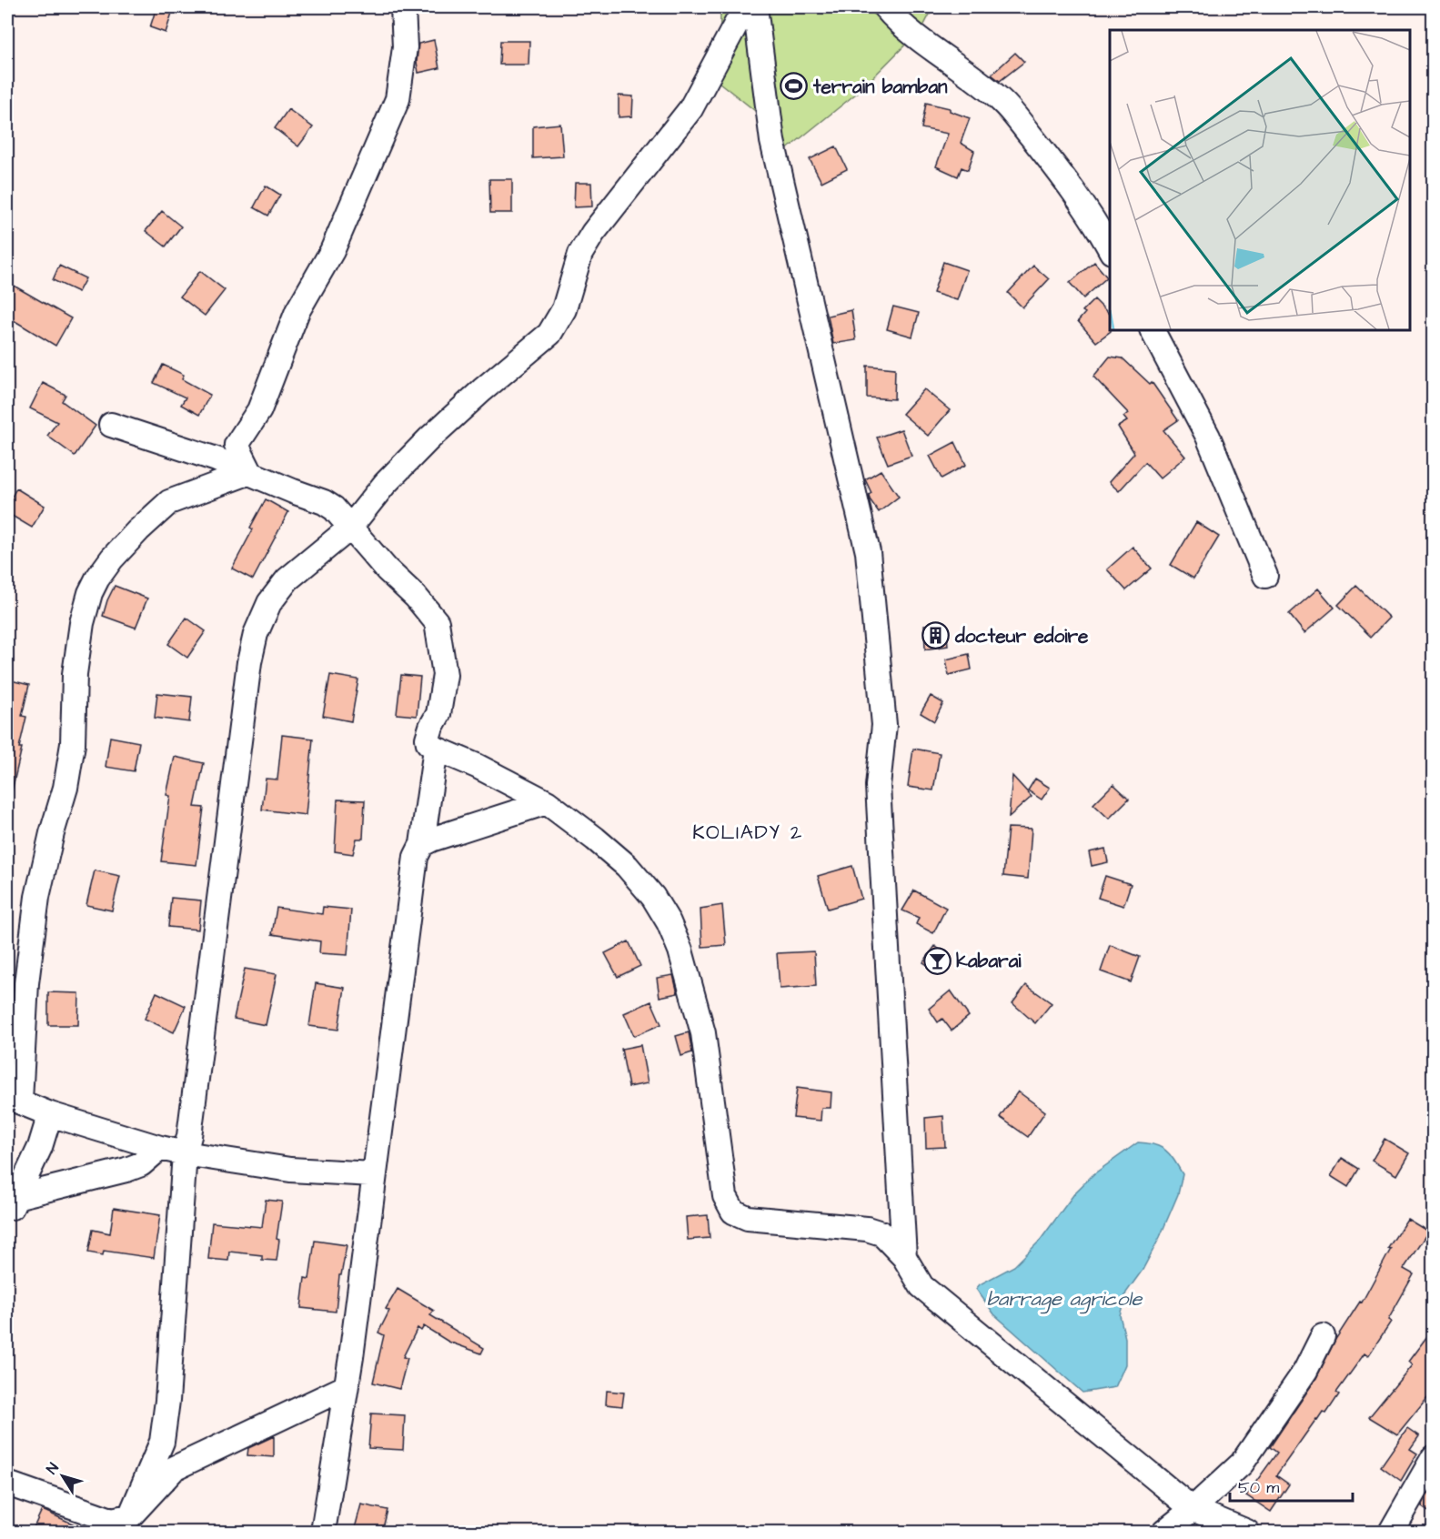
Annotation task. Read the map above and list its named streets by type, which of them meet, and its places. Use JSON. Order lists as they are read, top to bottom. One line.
{"districts":["KOLIADY 2"],"water":["barrage agricole"],"places":{"sports":["terrain bamban"],"building":["docteur edoire"],"bar":["kabarai"]},"scale_bar":"50 m","north":"top left"}
